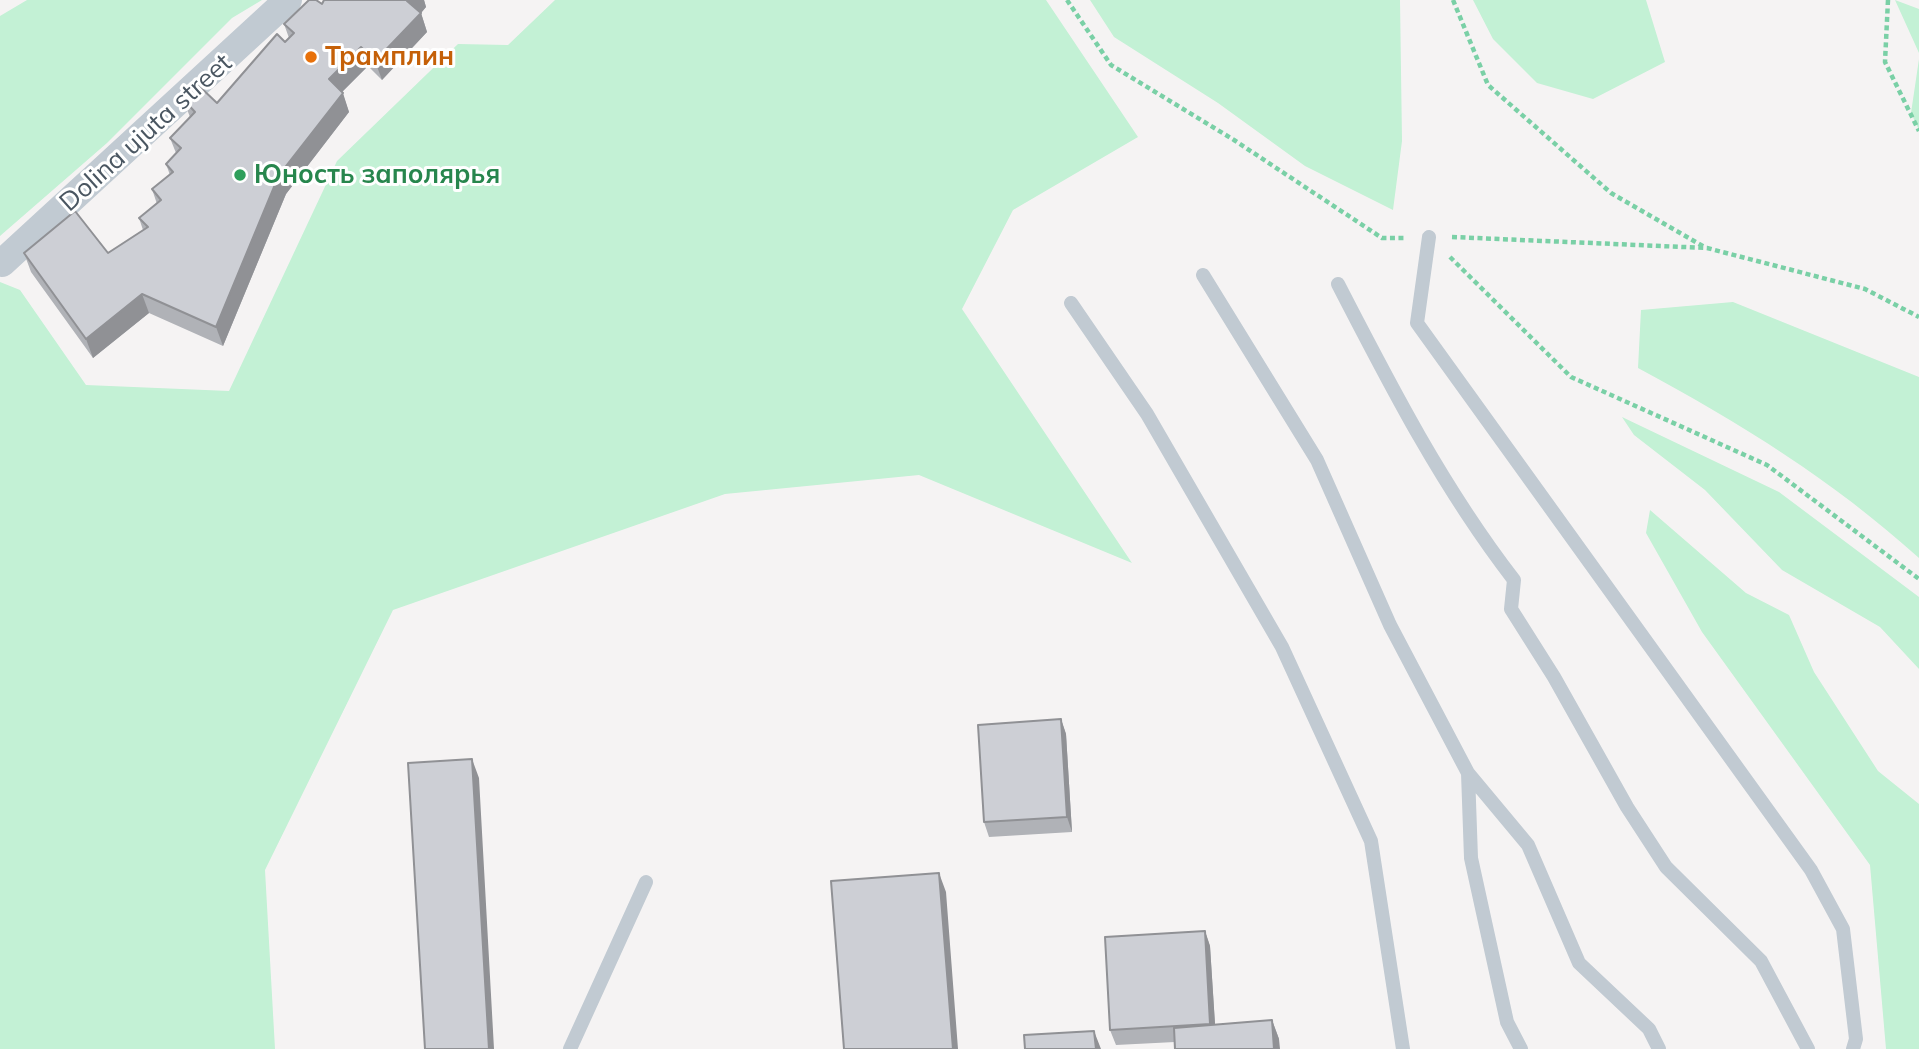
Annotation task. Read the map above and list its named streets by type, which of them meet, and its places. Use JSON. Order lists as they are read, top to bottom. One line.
{"streets":{"street":["Dolina ujuta street"]},"places":["Трамплин","Юность заполярья"]}
